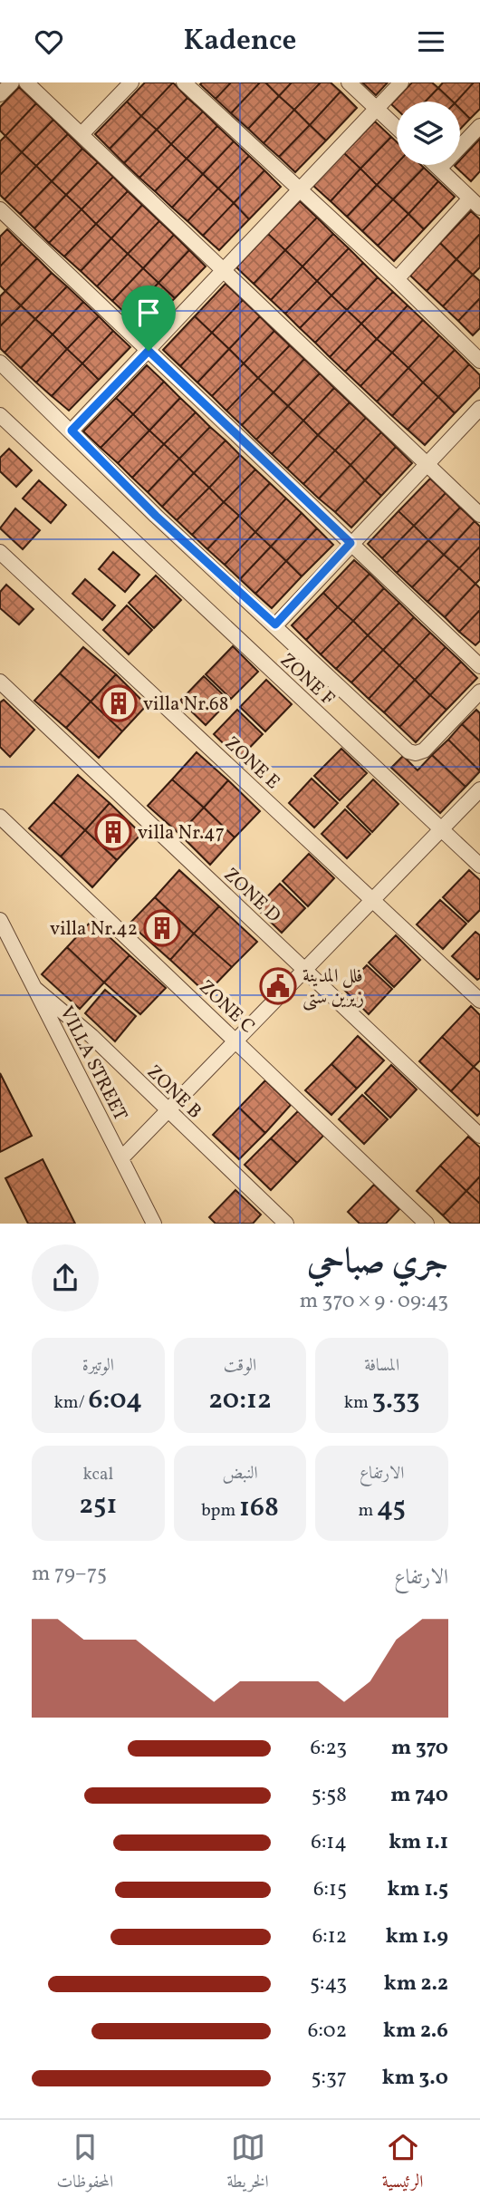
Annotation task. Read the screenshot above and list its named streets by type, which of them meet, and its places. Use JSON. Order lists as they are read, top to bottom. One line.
{"streets":{"street":["ZONE F","ZONE E","ZONE D","ZONE C","VILLA STREET","ZONE B"]},"crossings":[["VILLA STREET","ZONE B"]],"places":{"building":["villa Nr.68","villa Nr.47","villa Nr.42"],"public building":["فلل المدينة زیرین ستی"]},"page":{"header":"Kadence","heading":["جري صباحي","09:43 · 9 × 370 m"],"stats":[["المسافة","3.33 km"],["الوقت","20:12"],["الوتيرة","6:04 /km"],["الارتفاع","45 m"],["النبض","168 bpm"],["kcal","251"]],"chart":["الارتفاع","75–79 m"],"list":[{"name":"370 m","note":"6:23"},{"name":"740 m","note":"5:58"},{"name":"1.1 km","note":"6:14"},{"name":"1.5 km","note":"6:15"},{"name":"1.9 km","note":"6:12"},{"name":"2.2 km","note":"5:43"},{"name":"2.6 km","note":"6:02"},{"name":"3.0 km","note":"5:37"}],"tabs":["الرئيسية","الخريطة","المحفوظات"]}}
